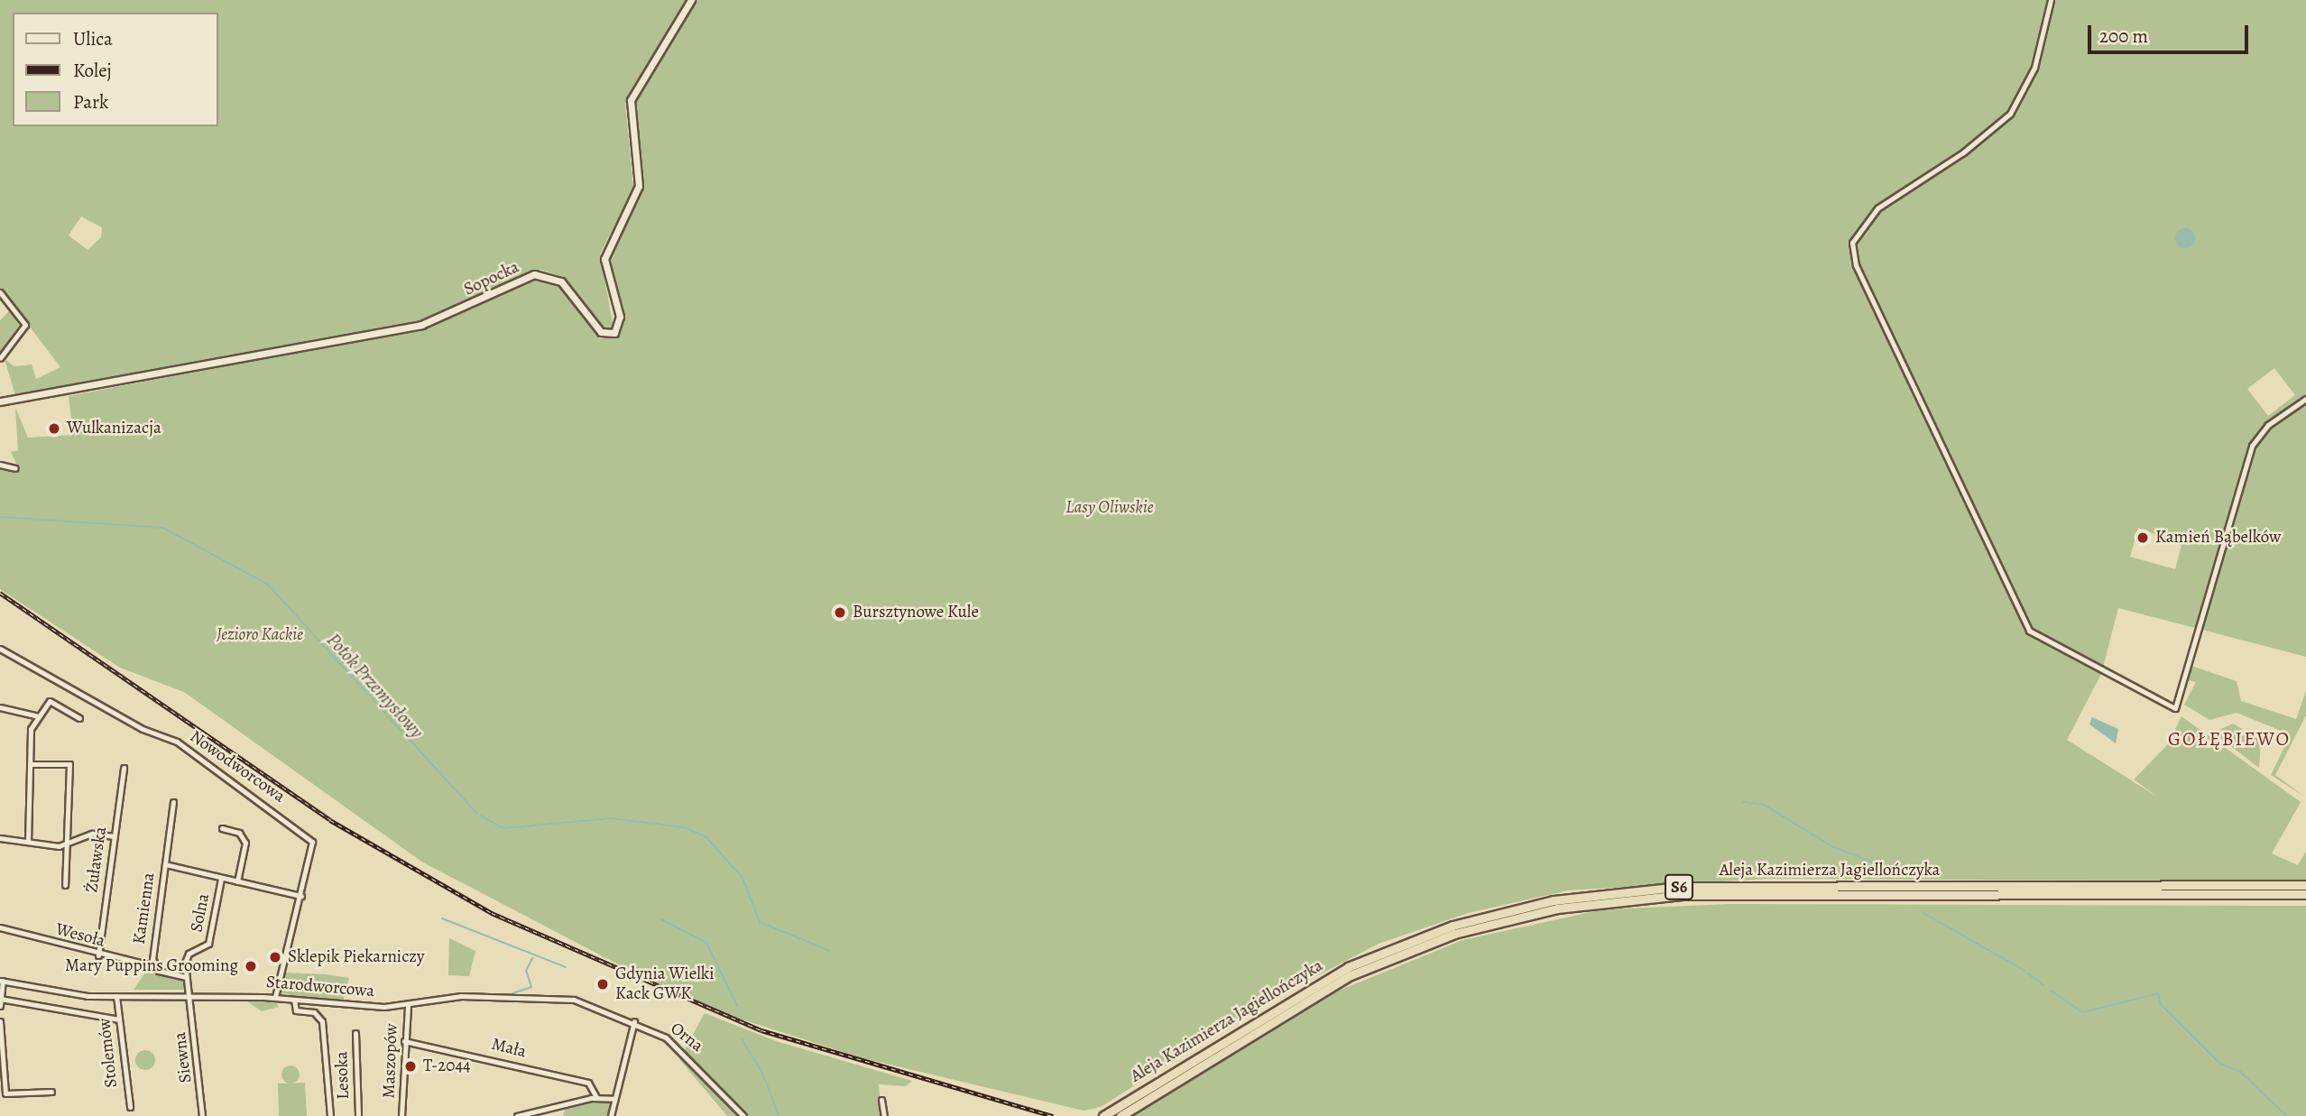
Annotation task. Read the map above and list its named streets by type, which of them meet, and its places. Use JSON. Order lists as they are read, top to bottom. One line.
{"streets":{"highway":["Aleja Kazimierza Jagiellończyka","S6"],"main road":["Sopocka"],"street":["Nowodworcowa","Żuławska","Kamienna","Solna","Wesoła","Starodworcowa","Orna","Mała","Stolemów","Siewna","Maszopów","Lesoka"]},"crossings":[["Nowodworcowa","Solna"],["Nowodworcowa","Starodworcowa"],["Żuławska","Wesoła"],["Kamienna","Solna"],["Kamienna","Wesoła"],["Starodworcowa","Orna"],["Starodworcowa","Stolemów"],["Starodworcowa","Siewna"],["Starodworcowa","Maszopów"],["Mała","Maszopów"]],"districts":["GOŁĘBIEWO"],"water":["Potok Przemysłowy"],"parks":["Lasy Oliwskie","Jezioro Kackie"],"places":["Wulkanizacja","Kamień Bąbelków","Bursztynowe Kule","Sklepik Piekarniczy","Mary Puppins Grooming","Gdynia Wielki Kack GWK","T-2044"],"legend":["Ulica","Kolej","Park"],"scale_bar":"200 m"}
